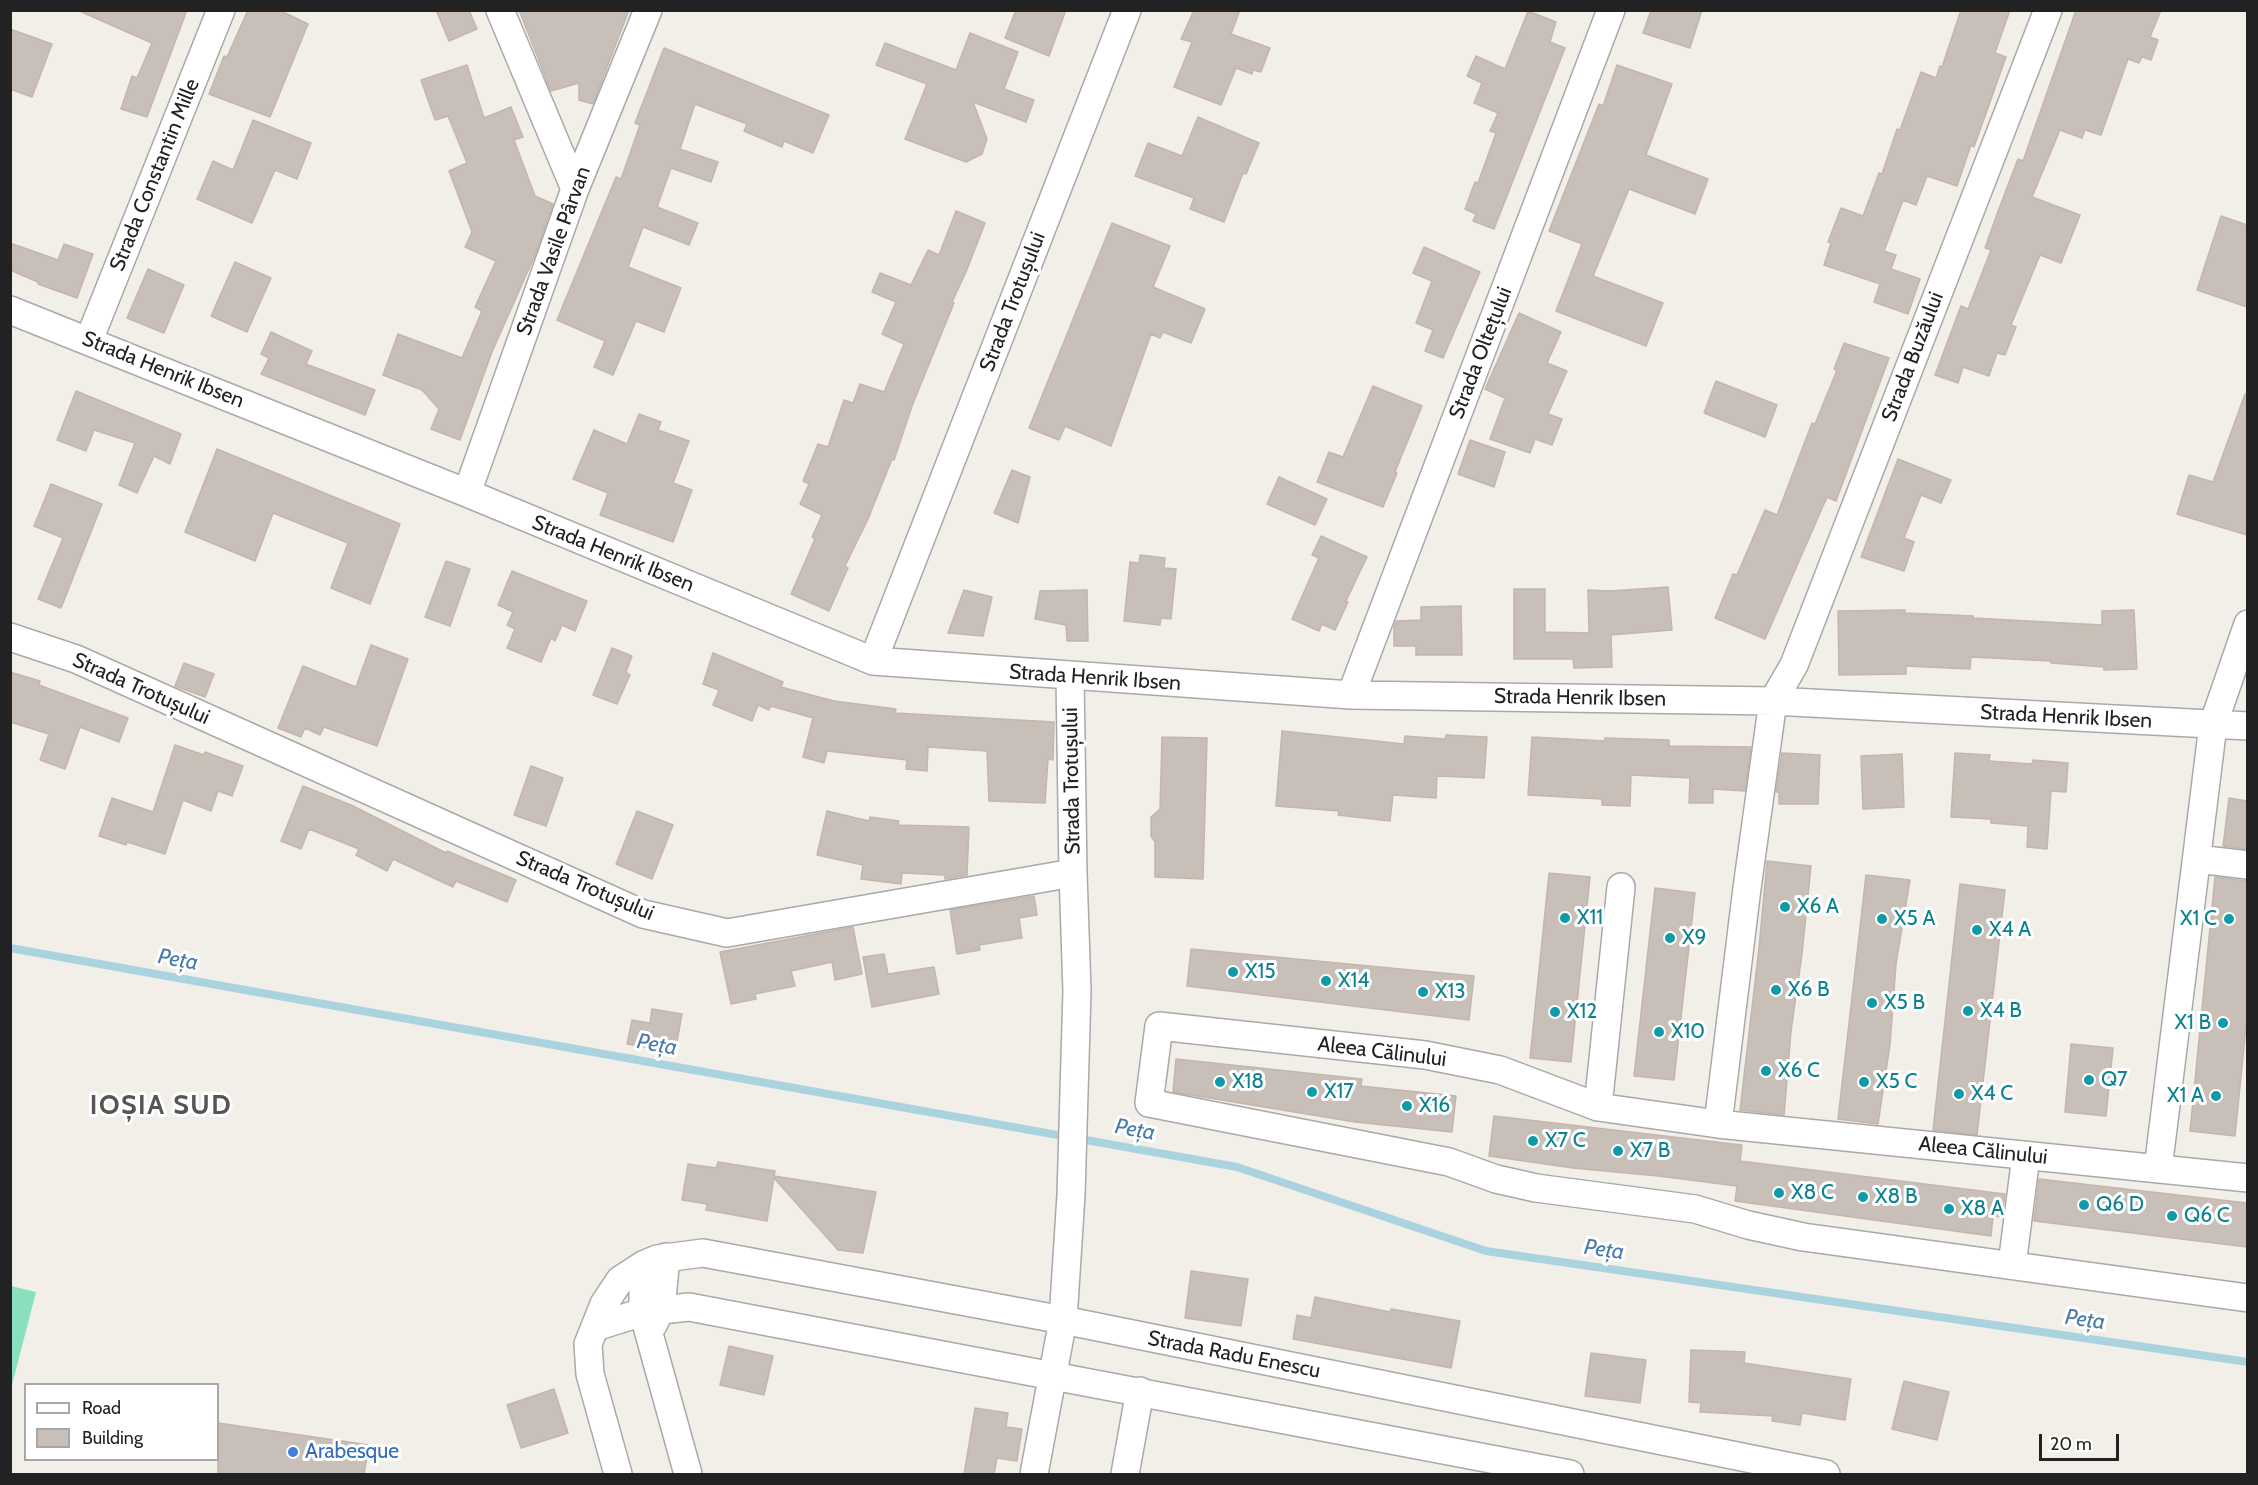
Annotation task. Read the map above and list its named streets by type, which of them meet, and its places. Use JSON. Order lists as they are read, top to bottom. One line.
{"streets":{"street":["Strada Constantin Mille","Strada Vasile Pârvan","Strada Trotușului","Strada Oltețului","Strada Buzăului","Strada Henrik Ibsen","Aleea Călinului","Strada Radu Enescu"]},"crossings":[["Strada Constantin Mille","Strada Henrik Ibsen"],["Strada Vasile Pârvan","Strada Henrik Ibsen"],["Strada Trotușului","Strada Henrik Ibsen"],["Strada Oltețului","Strada Henrik Ibsen"],["Strada Buzăului","Strada Henrik Ibsen"]],"districts":["IOȘIA SUD"],"water":["Peța"],"places":["X6 A","X11","X5 A","X1 C","X4 A","X9","X15","X14","X6 B","X13","X5 B","X4 B","X12","X1 B","X10","X6 C","Q7","X18","X5 C","X17","X4 C","X1 A","X16","X7 C","X7 B","X8 C","X8 B","Q6 D","X8 A","Q6 C","Arabesque"],"legend":["Road","Building"],"scale_bar":"20 m"}
